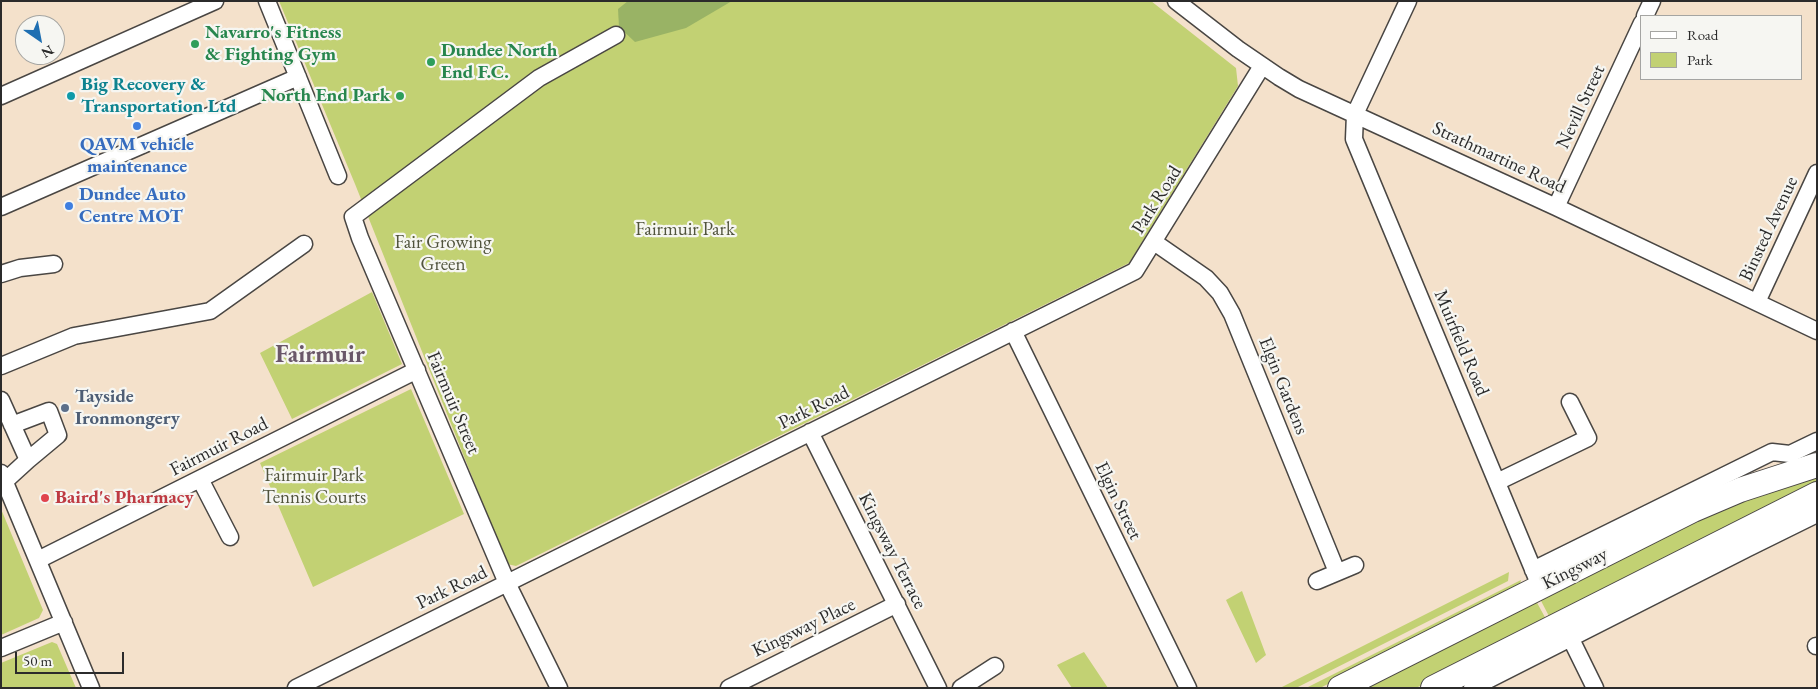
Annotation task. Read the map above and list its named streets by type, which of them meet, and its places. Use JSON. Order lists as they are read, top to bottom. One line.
{"streets":{"highway":["Kingsway"],"street":["Nevill Street","Strathmartine Road","Park Road","Binsted Avenue","Muirfield Road","Elgin Gardens","Fairmuir Street","Fairmuir Road","Elgin Street","Kingsway Terrace","Kingsway Place"]},"crossings":[["Nevill Street","Strathmartine Road"],["Strathmartine Road","Park Road"],["Strathmartine Road","Binsted Avenue"],["Strathmartine Road","Muirfield Road"],["Park Road","Elgin Gardens"],["Park Road","Fairmuir Street"],["Park Road","Elgin Street"],["Park Road","Kingsway Terrace"],["Muirfield Road","Kingsway"],["Fairmuir Street","Fairmuir Road"],["Kingsway Terrace","Kingsway Place"]],"districts":["Fairmuir"],"parks":["Fairmuir Park","Fair Growing Green","Fairmuir Park Tennis Courts"],"places":["Navarro's Fitness & Fighting Gym","Dundee North End F.C.","Big Recovery & Transportation Ltd","North End Park","QAVM vehicle maintenance","Dundee Auto Centre MOT","Tayside Ironmongery","Baird's Pharmacy"],"legend":["Road","Park"],"scale_bar":"50 m","north":"bottom right"}
